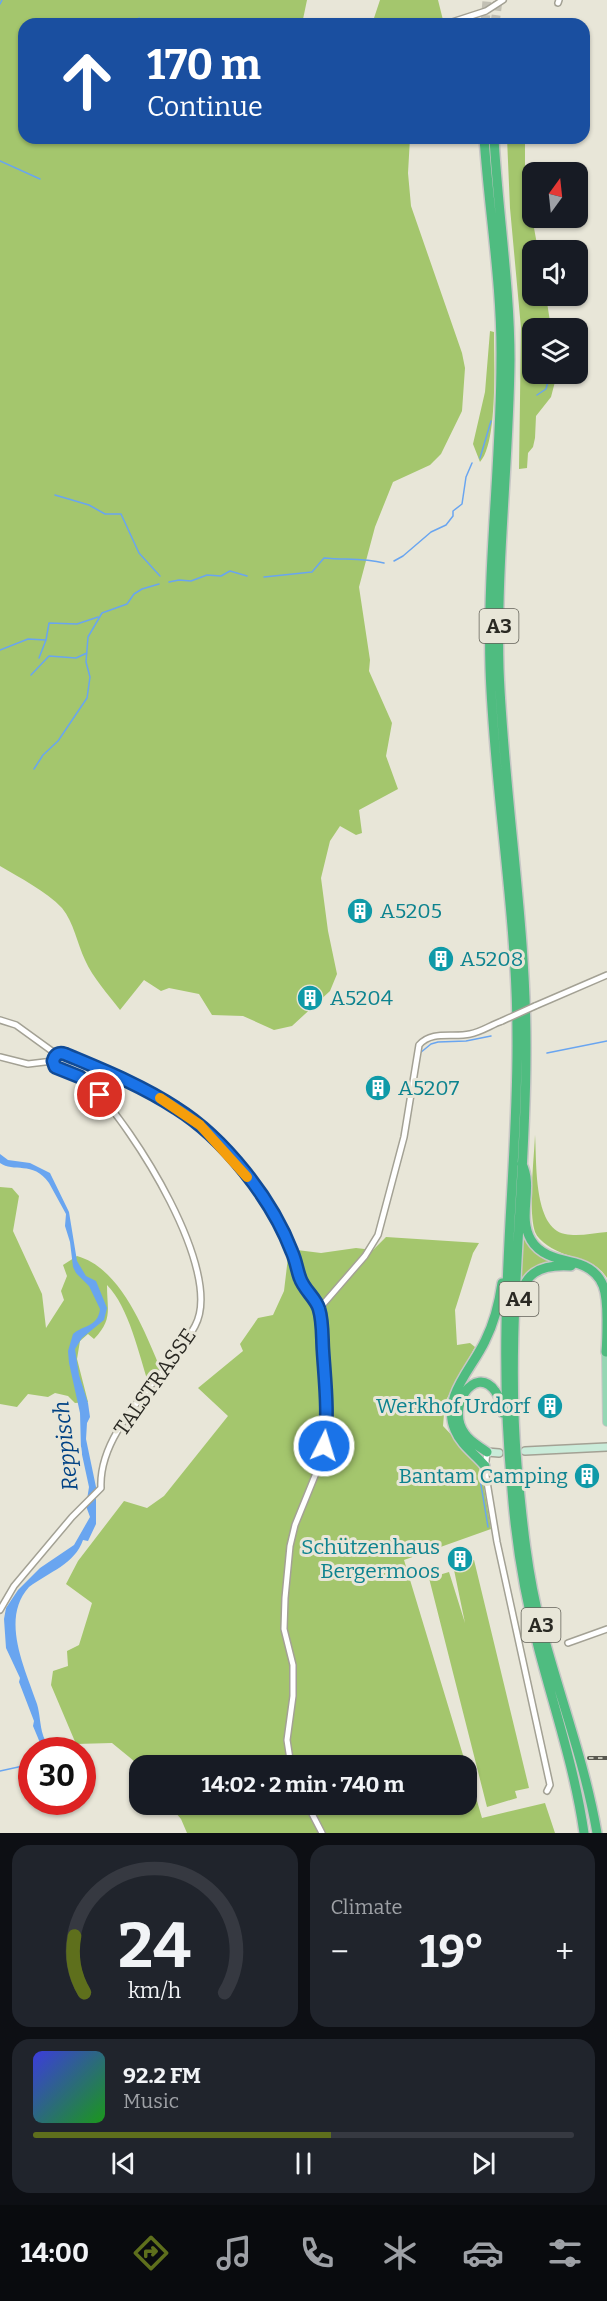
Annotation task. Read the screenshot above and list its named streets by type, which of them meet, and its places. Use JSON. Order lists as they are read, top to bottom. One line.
{"streets":{"highway":["A3","A4"],"street":["TALSTRASSE"]},"crossings":[["A3","A4"]],"water":["Reppisch"],"places":{"building":["A5205","A5208","A5204","A5207","Werkhof Urdorf","Bantam Camping","Schützenhaus Bergermoos"]},"north":"top","page":{"turn":["170 m","Continue"],"limit":"30","trip":"14:02 · 2 min · 740 m","tile":"Climate","heat":["−","19°","+"],"song":["92.2 FM","Music"],"tabs":"14:00","gauge":["24","km/h"]}}
